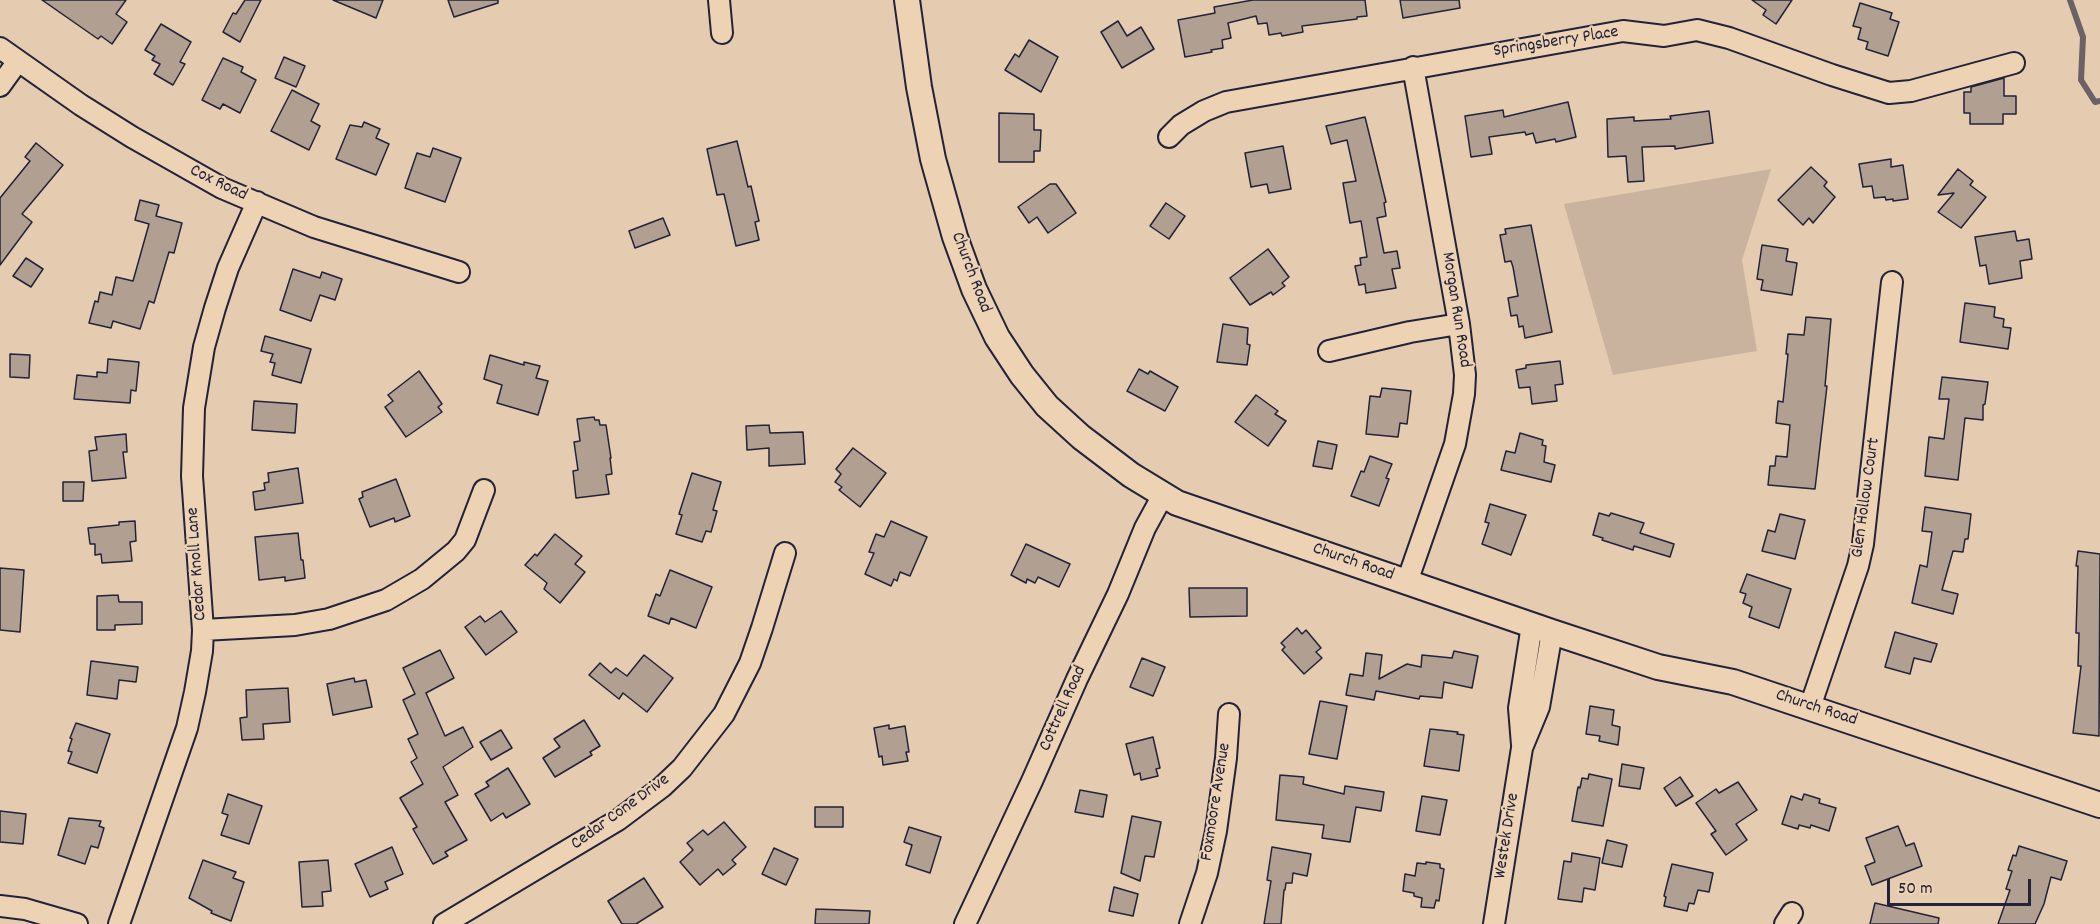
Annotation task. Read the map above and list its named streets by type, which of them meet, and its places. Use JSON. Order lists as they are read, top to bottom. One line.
{"streets":{"main road":["Church Road"],"street":["Springsberry Place","Cox Road","Morgan Run Road","Glen Hollow Court","Cedar Knoll Lane","Cottrell Road","Foxmoore Avenue","Cedar Cone Drive","Westek Drive"]},"crossings":[["Springsberry Place","Morgan Run Road"],["Cox Road","Cedar Knoll Lane"],["Church Road","Morgan Run Road"],["Church Road","Glen Hollow Court"],["Church Road","Cottrell Road"],["Church Road","Westek Drive"]],"scale_bar":"50 m"}
